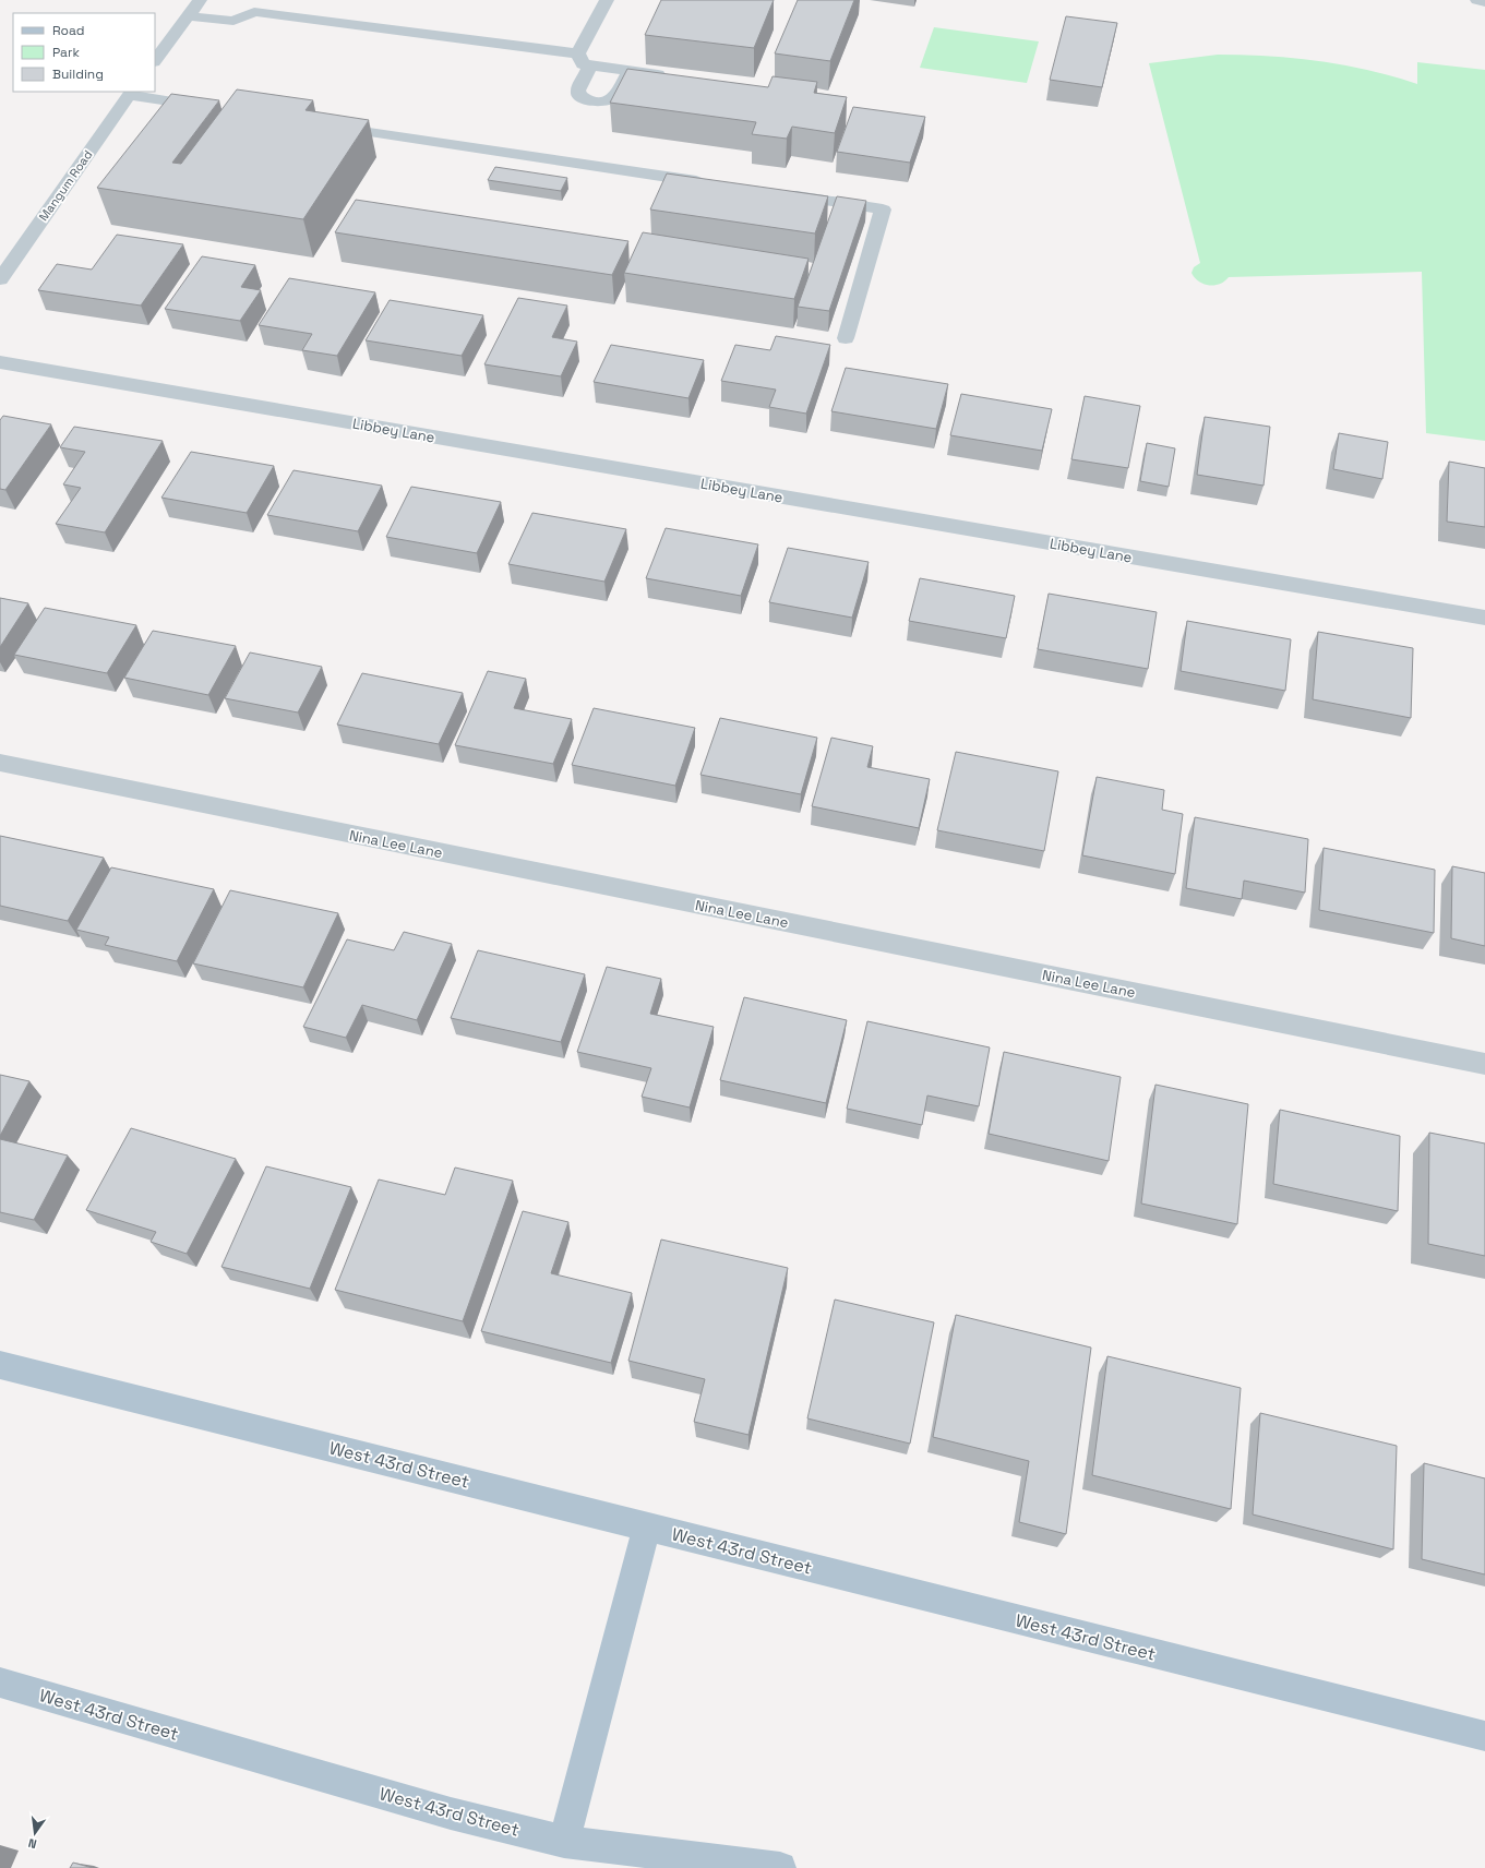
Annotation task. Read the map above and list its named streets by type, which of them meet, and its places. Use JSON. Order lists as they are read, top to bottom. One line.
{"streets":{"main road":["West 43rd Street"],"street":["Mangum Road","Libbey Lane","Nina Lee Lane"]},"legend":["Road","Park","Building"],"north":"bottom"}
